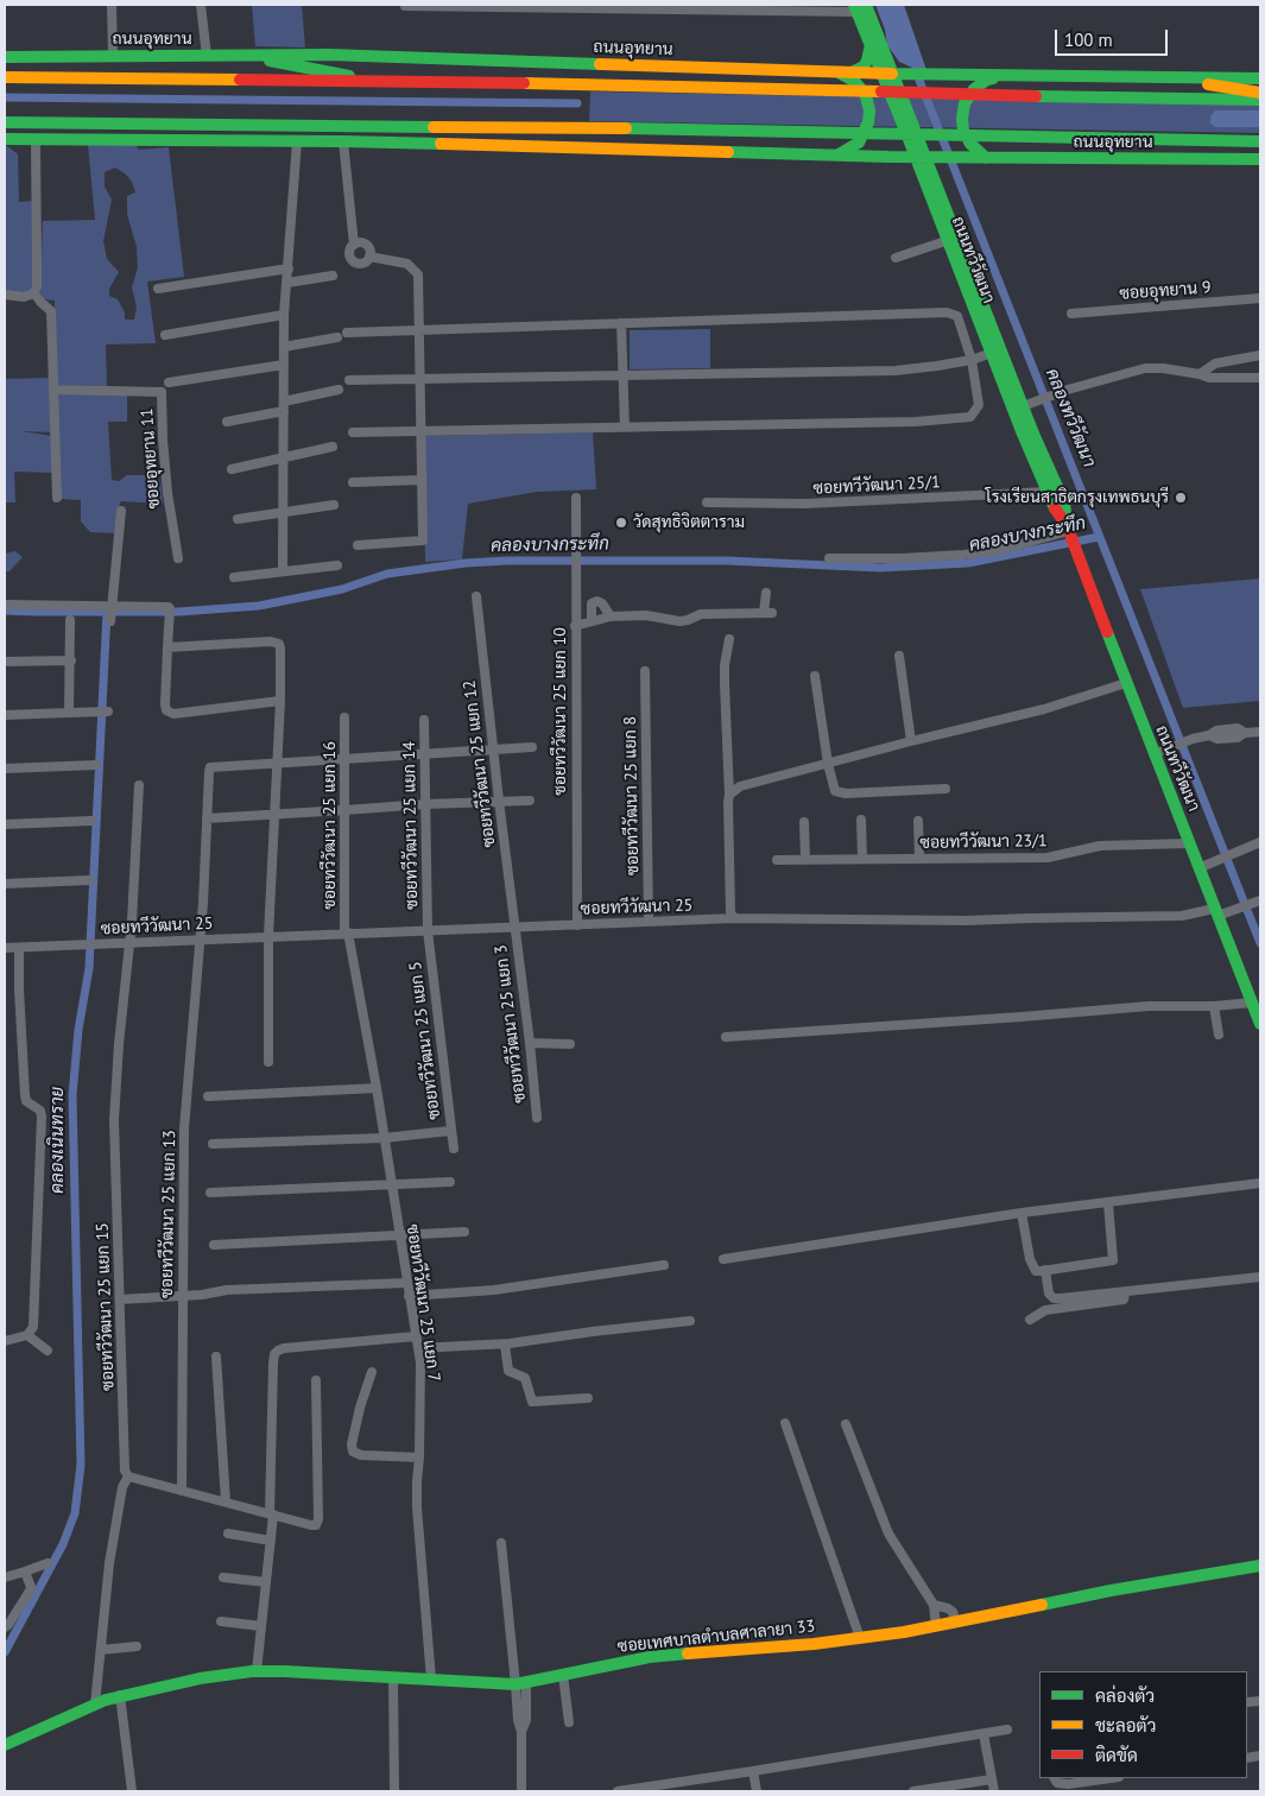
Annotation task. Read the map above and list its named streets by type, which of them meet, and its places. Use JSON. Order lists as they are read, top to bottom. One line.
{"streets":{"main road":["ถนนอุทยาน","ถนนทวีวัฒนา","ซอยเทศบาลตำบลศาลายา 33"],"street":["ซอยอุทยาน 9","ซอยอุทยาน 11","ซอยทวีวัฒนา 25/1","ซอยทวีวัฒนา 25 แยก 10","ซอยทวีวัฒนา 25 แยก 12","ซอยทวีวัฒนา 25 แยก 8","ซอยทวีวัฒนา 25 แยก 16","ซอยทวีวัฒนา 25 แยก 14","ซอยทวีวัฒนา 23/1","ซอยทวีวัฒนา 25","ซอยทวีวัฒนา 25 แยก 3","ซอยทวีวัฒนา 25 แยก 5","ซอยทวีวัฒนา 25 แยก 13","ซอยทวีวัฒนา 25 แยก 7","ซอยทวีวัฒนา 25 แยก 15"]},"crossings":[["ถนนอุทยาน","ถนนทวีวัฒนา"],["ถนนทวีวัฒนา","ซอยทวีวัฒนา 25/1"],["ถนนทวีวัฒนา","ซอยทวีวัฒนา 23/1"],["ถนนทวีวัฒนา","ซอยทวีวัฒนา 25"],["ซอยทวีวัฒนา 25 แยก 10","ซอยทวีวัฒนา 25"],["ซอยทวีวัฒนา 25 แยก 12","ซอยทวีวัฒนา 25"],["ซอยทวีวัฒนา 25 แยก 12","ซอยทวีวัฒนา 25 แยก 3"],["ซอยทวีวัฒนา 25 แยก 8","ซอยทวีวัฒนา 25"],["ซอยทวีวัฒนา 25 แยก 16","ซอยทวีวัฒนา 25"],["ซอยทวีวัฒนา 25 แยก 16","ซอยทวีวัฒนา 25 แยก 7"],["ซอยทวีวัฒนา 25 แยก 14","ซอยทวีวัฒนา 25"],["ซอยทวีวัฒนา 25 แยก 14","ซอยทวีวัฒนา 25 แยก 5"],["ซอยทวีวัฒนา 25","ซอยทวีวัฒนา 25 แยก 3"],["ซอยทวีวัฒนา 25","ซอยทวีวัฒนา 25 แยก 5"],["ซอยทวีวัฒนา 25","ซอยทวีวัฒนา 25 แยก 13"],["ซอยทวีวัฒนา 25","ซอยทวีวัฒนา 25 แยก 7"],["ซอยทวีวัฒนา 25","ซอยทวีวัฒนา 25 แยก 15"],["ซอยทวีวัฒนา 25 แยก 7","ซอยเทศบาลตำบลศาลายา 33"]],"water":["คลองทวีวัฒนา","คลองบางกระทึก","คลองเนินทราย"],"places":["โรงเรียนสาธิตกรุงเทพธนบุรี","วัดสุทธิจิตตาราม"],"legend":["คล่องตัว","ชะลอตัว","ติดขัด"],"scale_bar":"100 m"}
